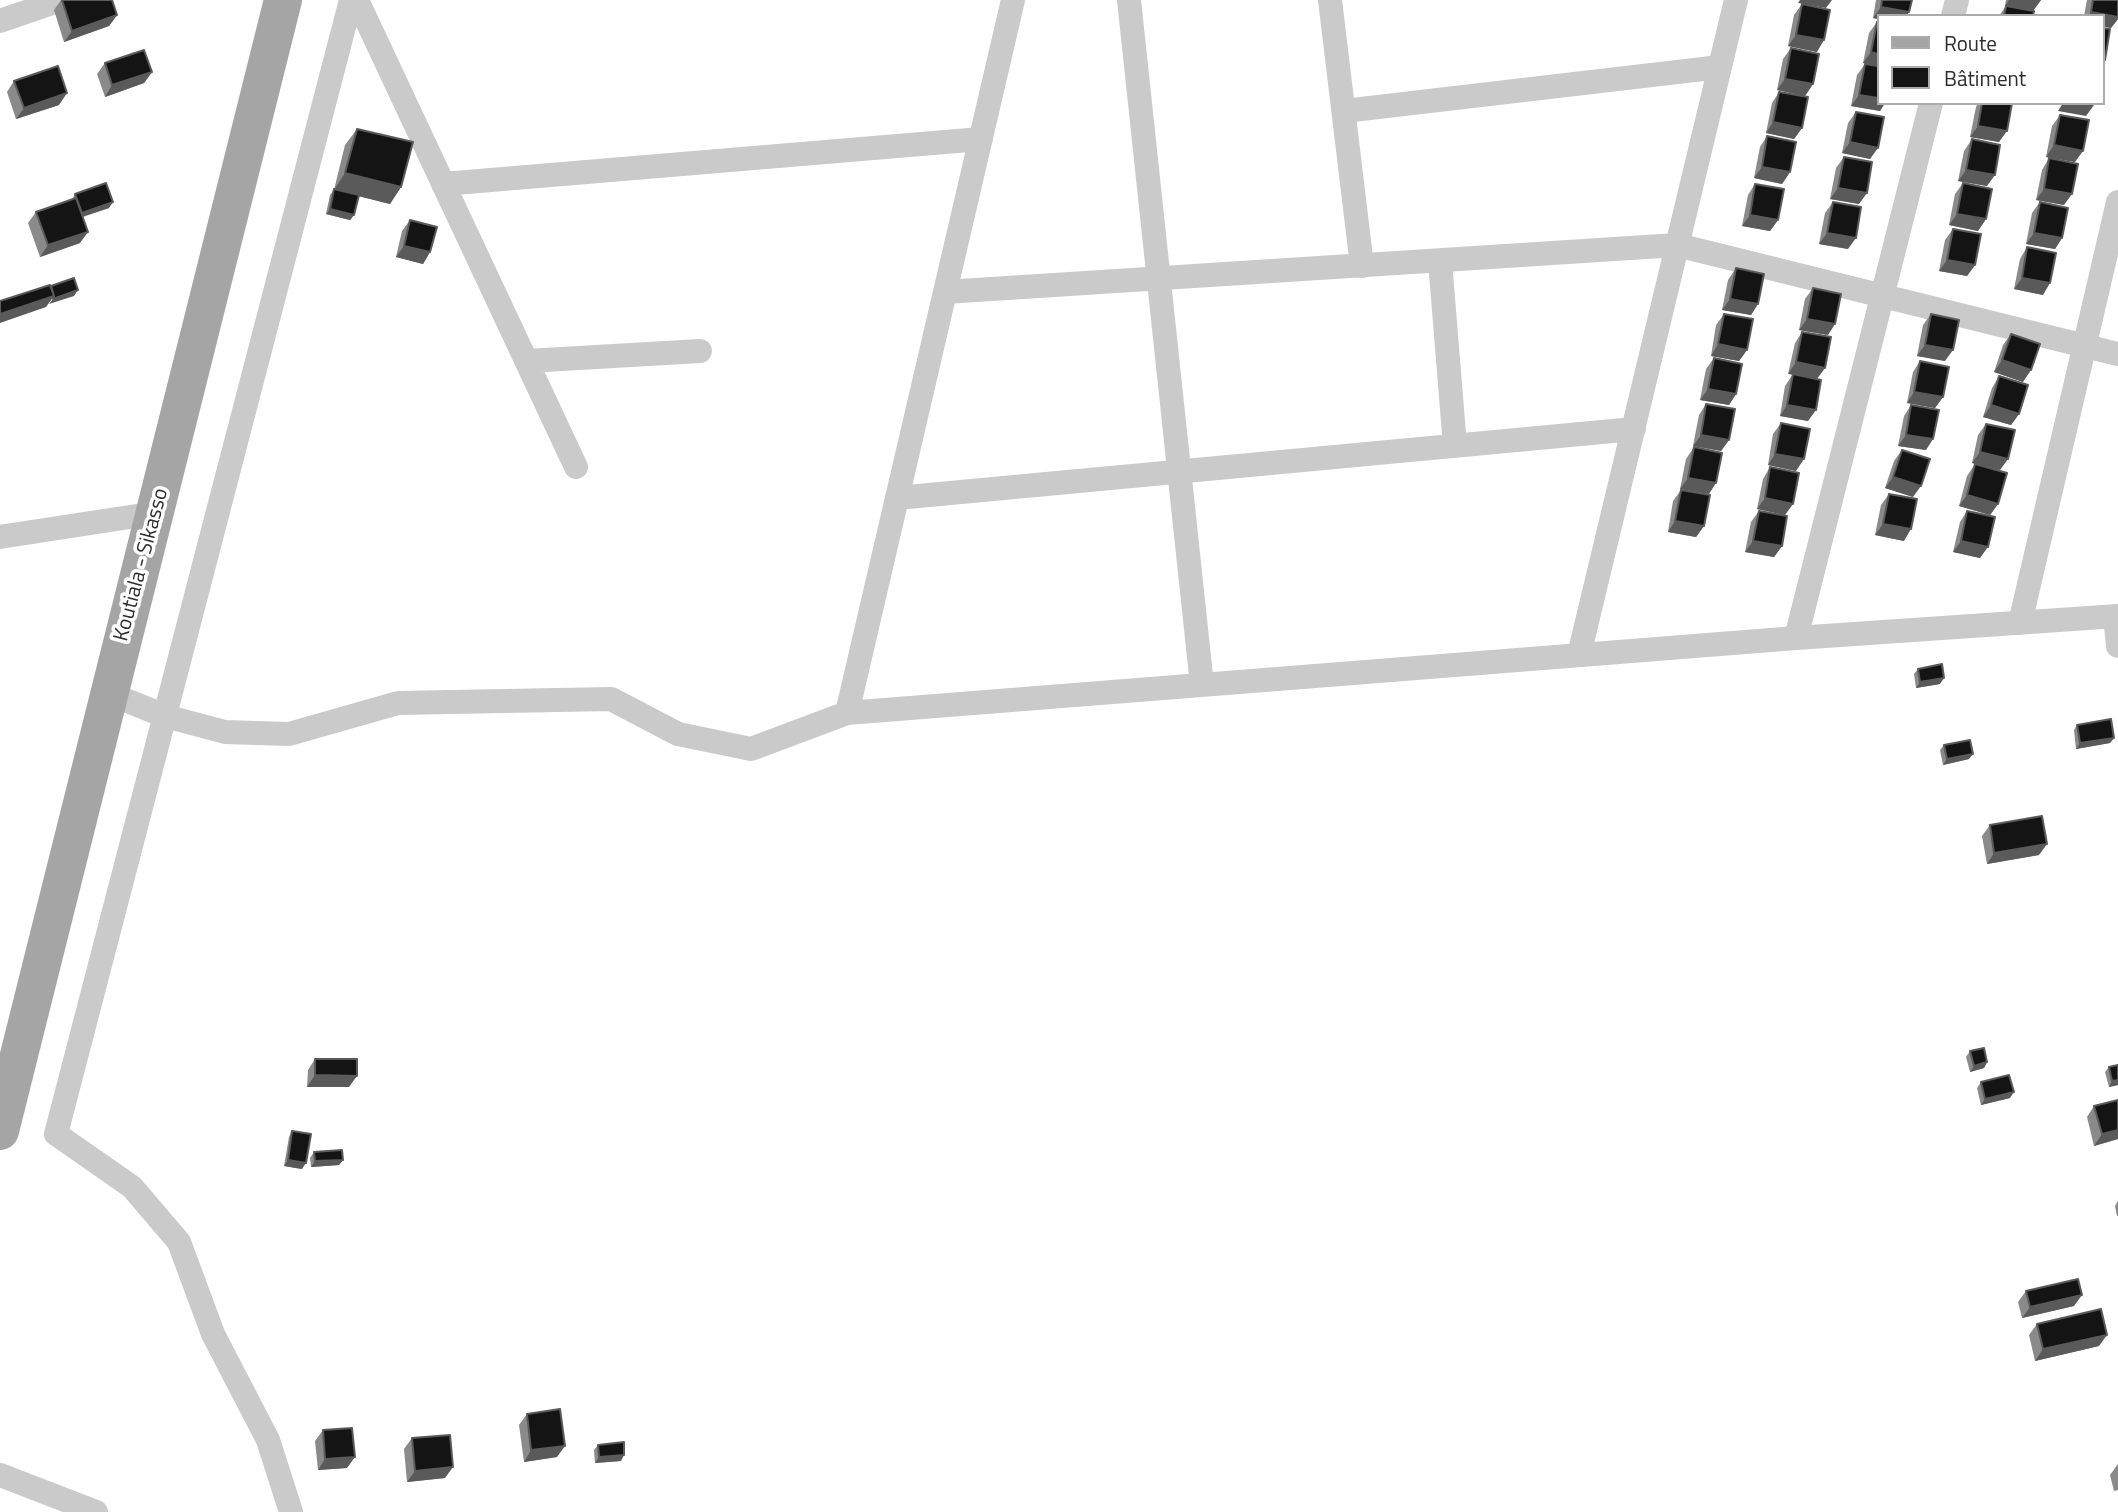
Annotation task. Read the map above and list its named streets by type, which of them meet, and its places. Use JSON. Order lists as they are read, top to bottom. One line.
{"streets":{"main road":["Koutiala - Sikasso"]},"legend":["Route","Bâtiment"]}
